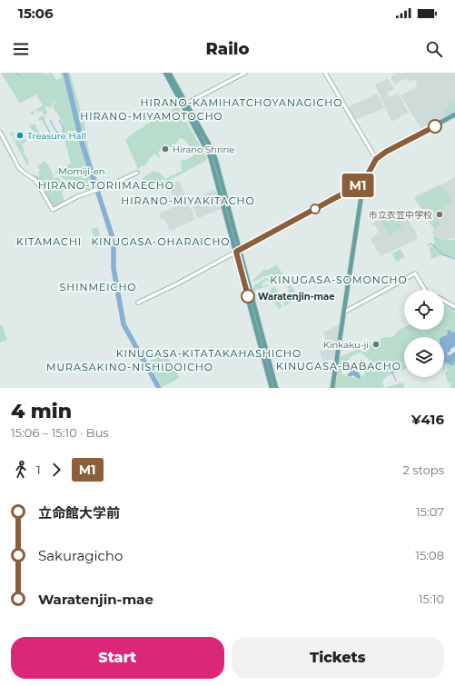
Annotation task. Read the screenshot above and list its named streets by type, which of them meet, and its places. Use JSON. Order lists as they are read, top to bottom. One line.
{"districts":["HIRANO-KAMIHATCHOYANAGICHO","HIRANO-MIYAMOTOCHO","HIRANO-TORIIMAECHO","HIRANO-MIYAKITACHO","KITAMACHI","KINUGASA-OHARAICHO","KINUGASA-SOMONCHO","SHINMEICHO","KINUGASA-KITATAKAHASHICHO","KINUGASA-BABACHO","MURASAKINO-NISHIDOICHO"],"parks":["Momiji-en"],"places":["Treasure Hall","Hirano Shrine","市立衣笠中学校","Waratenjin-mae","Kinkaku-ji"],"lines":["bus line M1"],"page":{"status":"15:06","header":"Railo","on_map":"M1","heading":["4 min","15:06 – 15:10 · Bus","¥416"],"legs":["1","M1","2 stops"],"list":[{"name":"立命館大学前","value":"15:07"},{"name":"Sakuragicho","value":"15:08"},{"name":"Waratenjin-mae","value":"15:10"}],"buttons":["Start","Tickets"]}}
